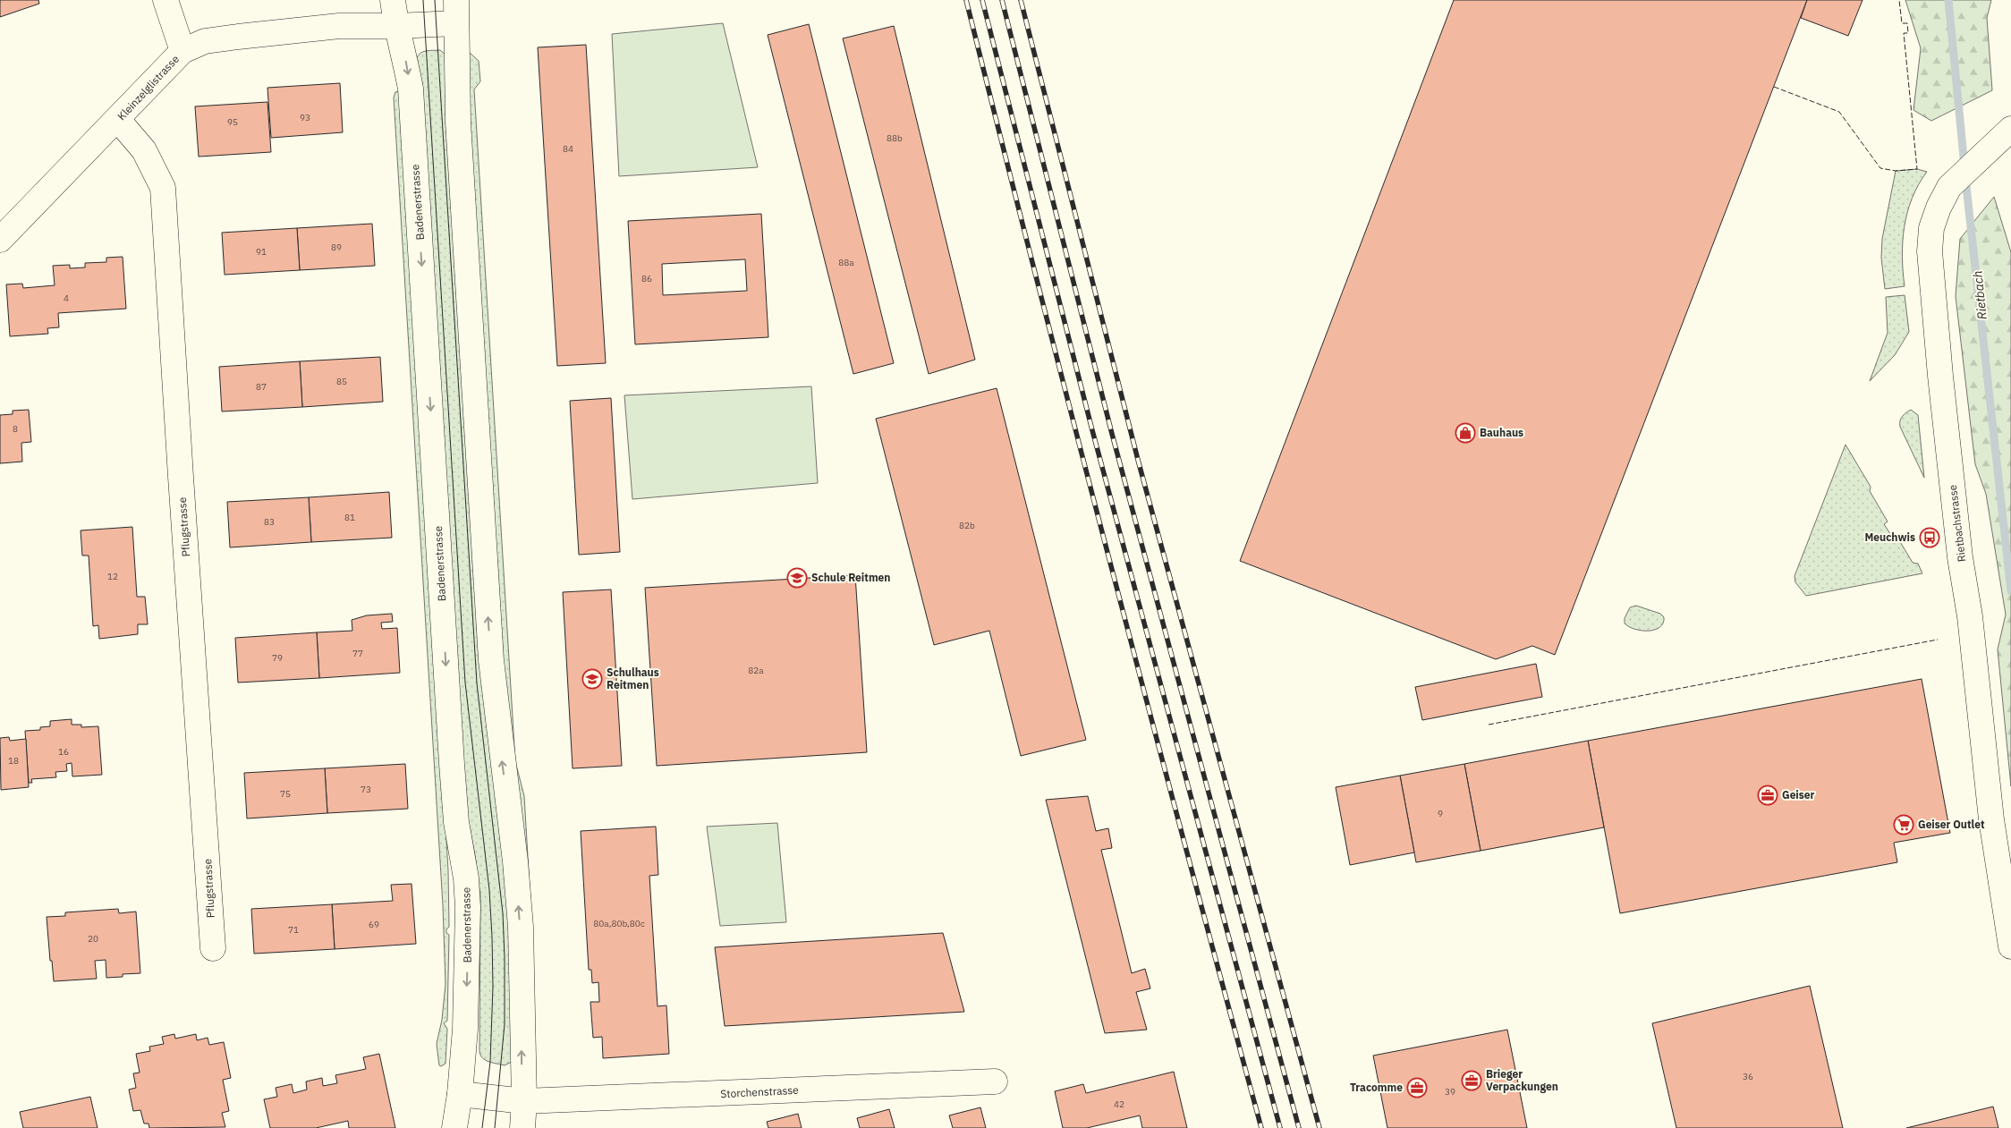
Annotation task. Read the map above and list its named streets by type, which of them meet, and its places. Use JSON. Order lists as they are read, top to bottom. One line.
{"streets":{"street":["Kleinzelglistrasse","Badenerstrasse","Rietbachstrasse","Pflugstrasse","Storchenstrasse"]},"crossings":[["Kleinzelglistrasse","Badenerstrasse"],["Kleinzelglistrasse","Pflugstrasse"],["Badenerstrasse","Storchenstrasse"]],"water":["Rietbach"],"places":{"shop":["Bauhaus"],"bus stop":["Meuchwis"],"school or university":["Schule Reitmen","Schulhaus Reitmen"],"office":["Geiser","Brieger Verpackungen","Tracomme"],"supermarket":["Geiser Outlet"]},"house_numbers":["93","95","88b","84","89","91","88a","86","4","85","87","8","81","83","82b","12","77","79","82a","16","18","73","75","9","80a,80b,80c","69","71","20","36","39","42"]}
